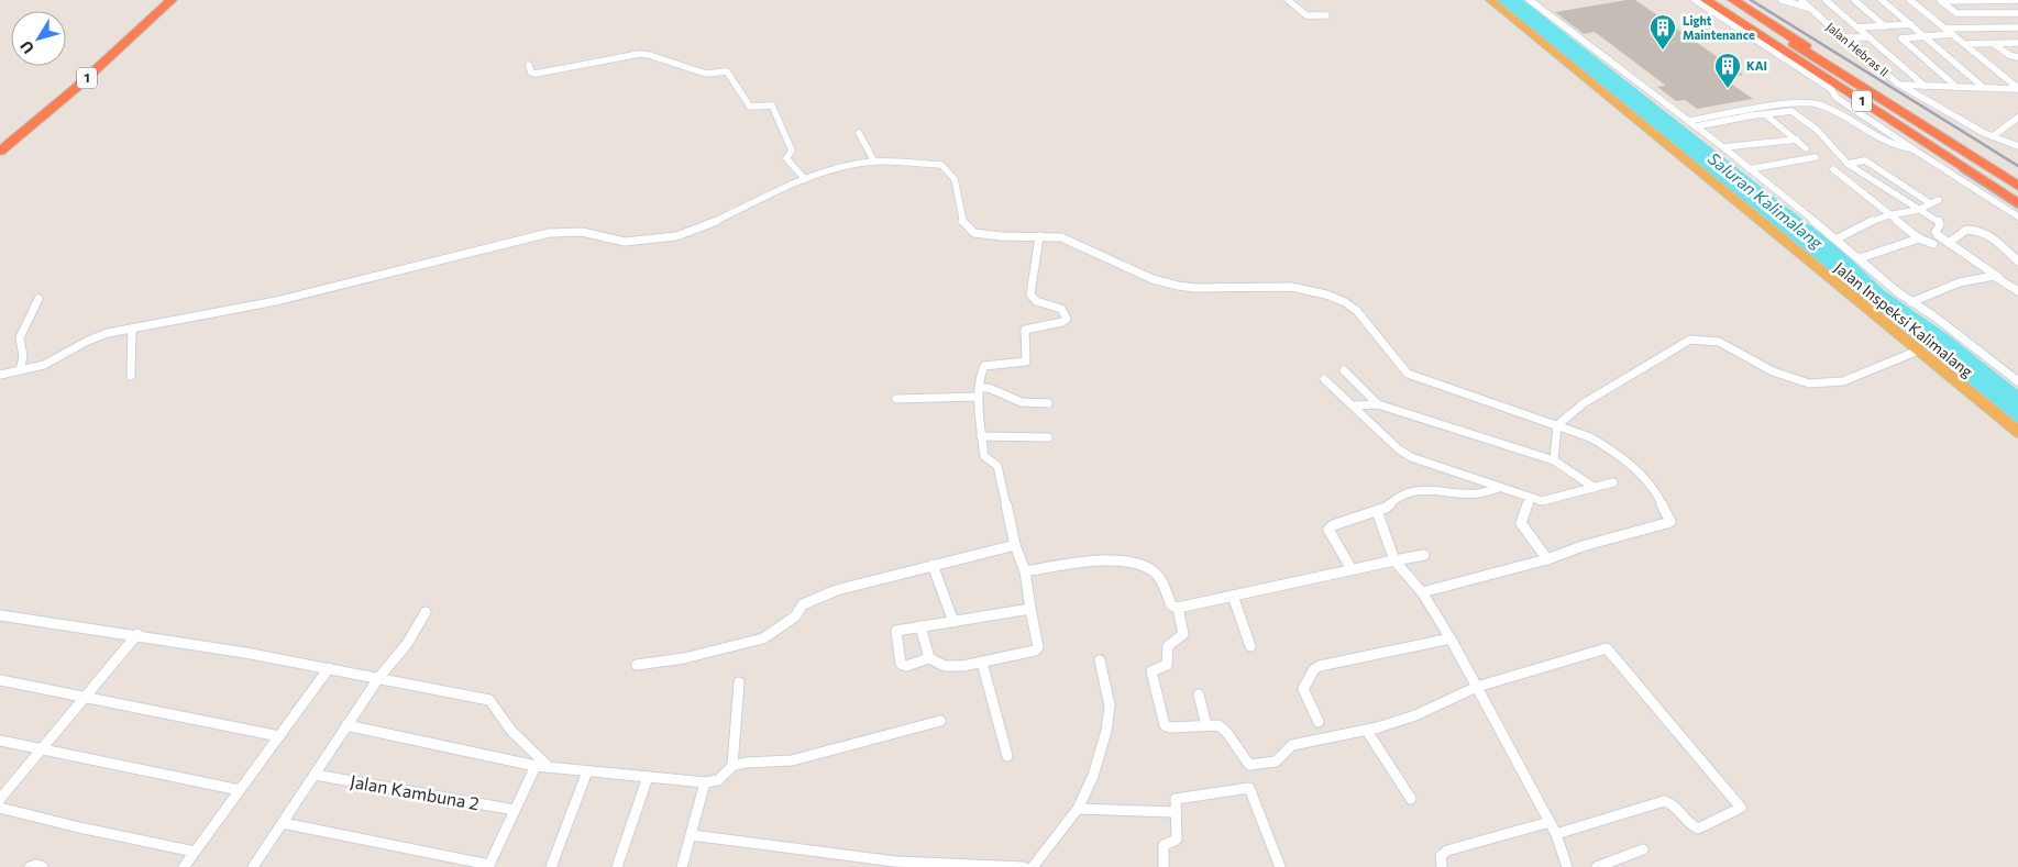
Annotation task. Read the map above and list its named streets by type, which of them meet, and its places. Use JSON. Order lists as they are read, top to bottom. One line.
{"streets":{"highway":["1"],"main road":["Jalan Inspeksi Kalimalang"],"street":["Jalan Hebras II","Jalan Kambuna 2"]},"water":["Saluran Kalimalang"],"places":{"building":["Light Maintenance","KAI"]},"north":"bottom left"}
